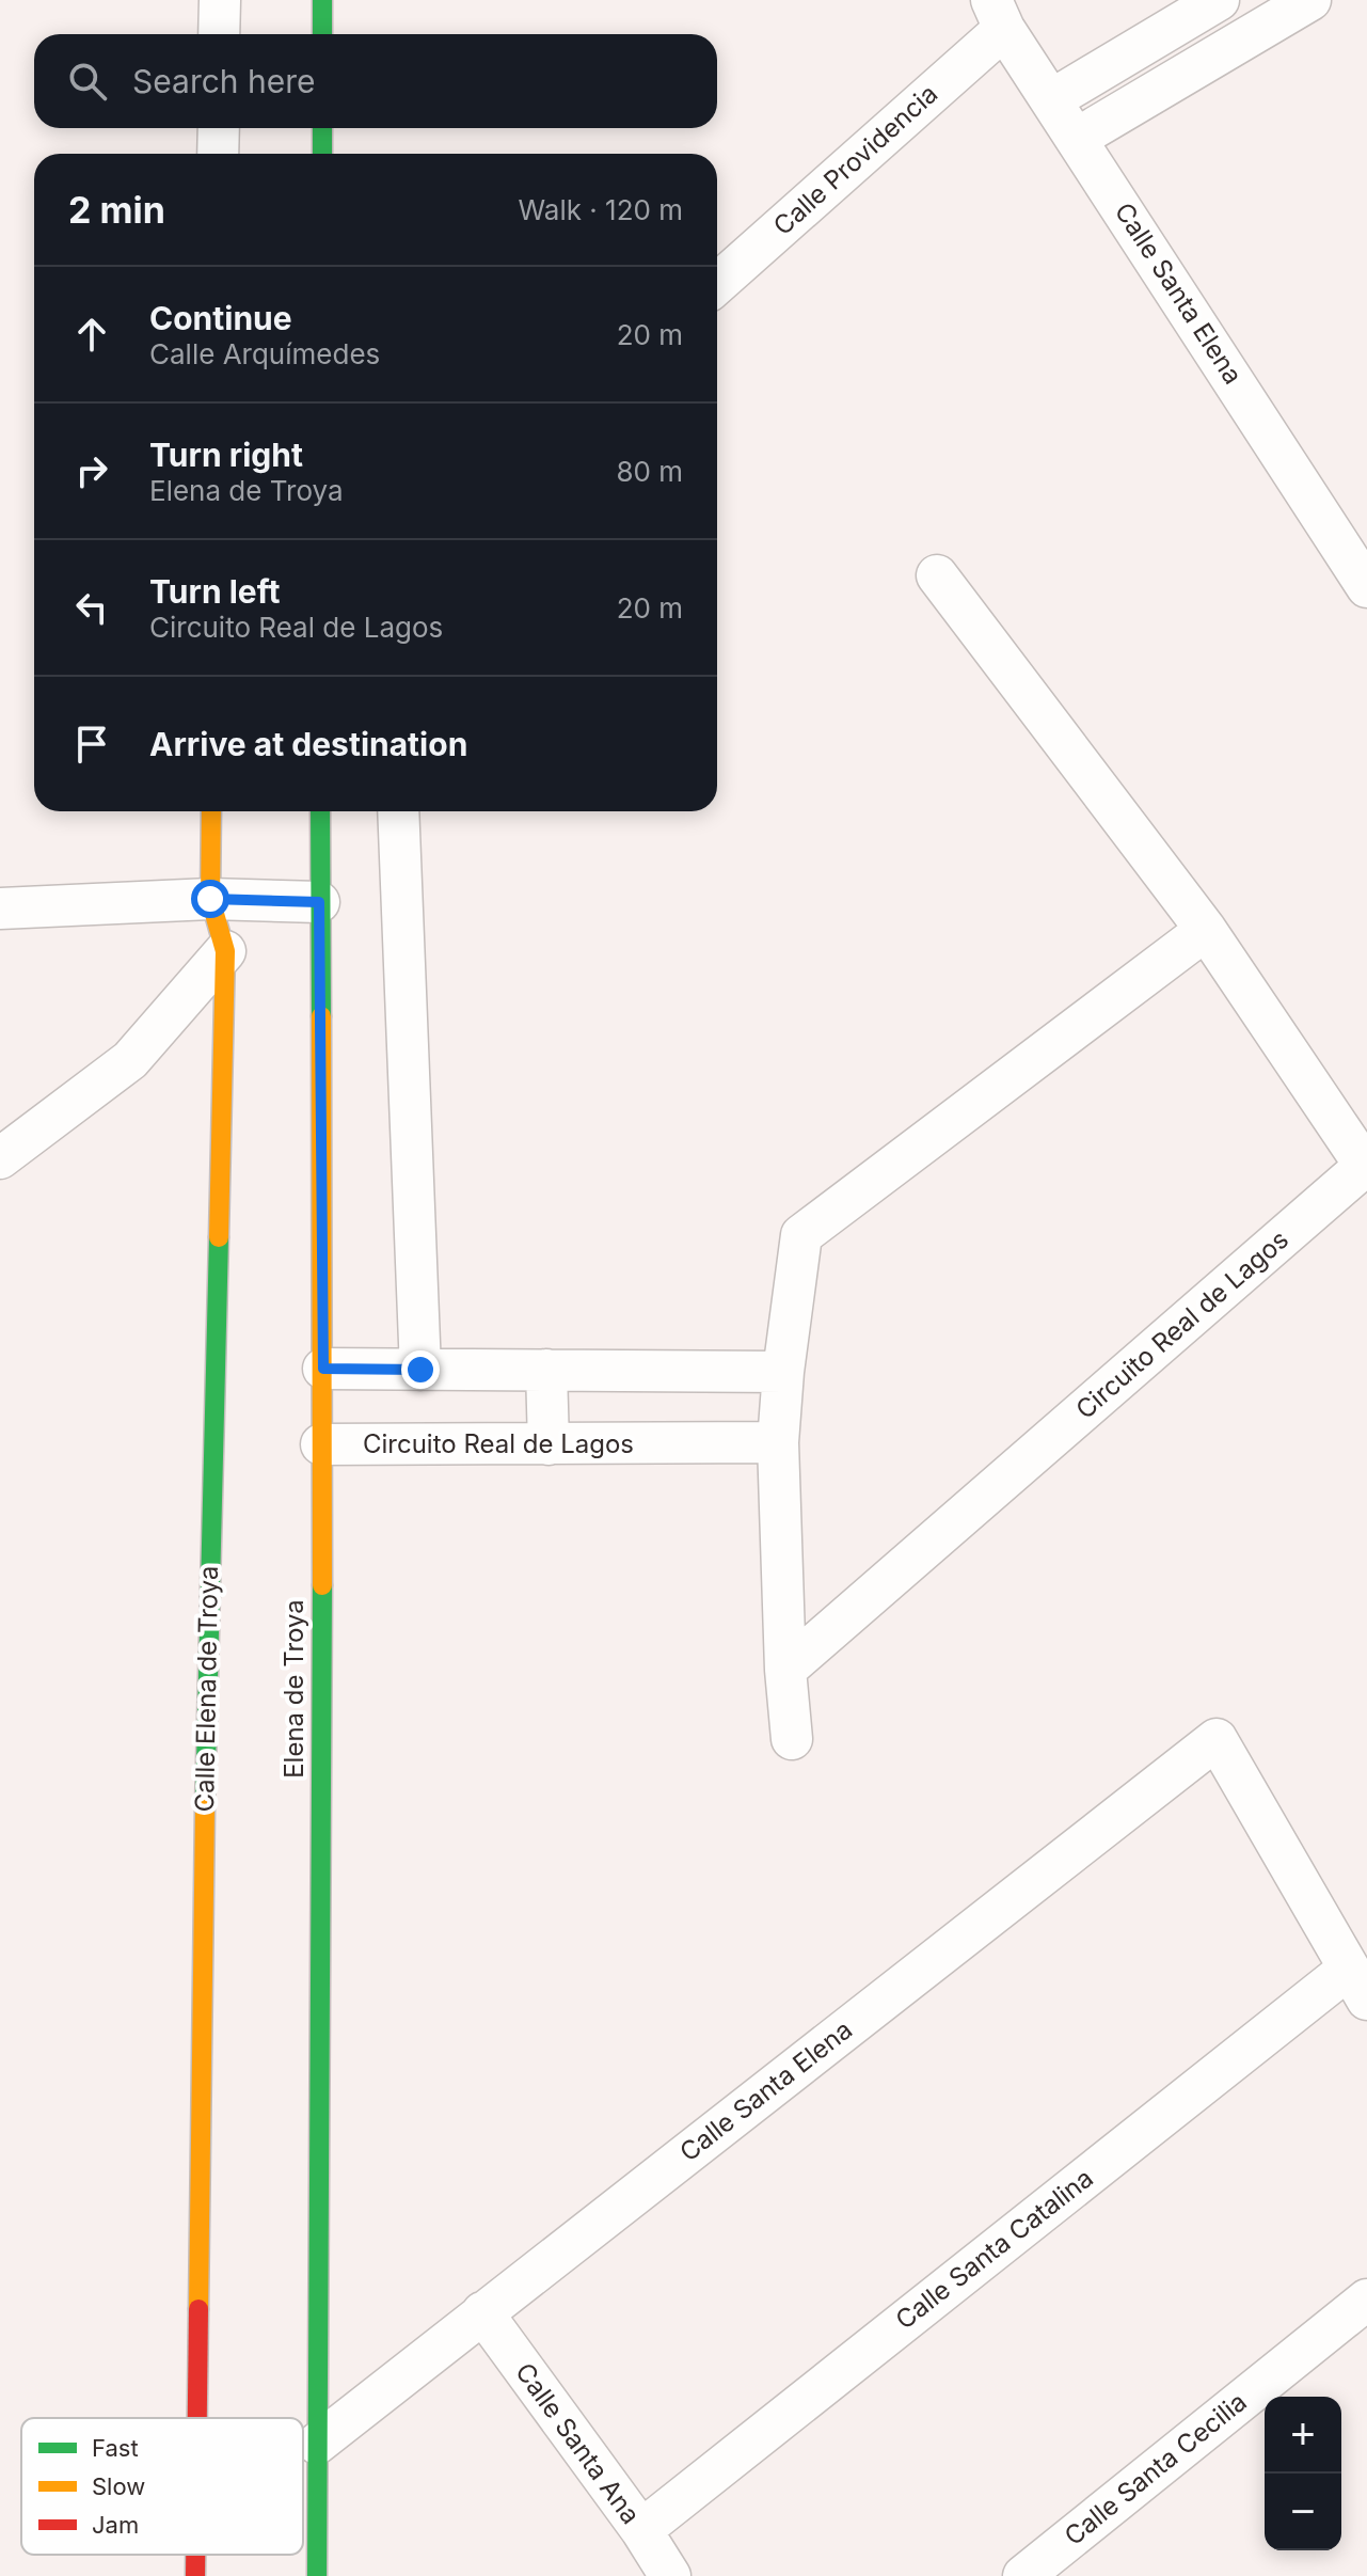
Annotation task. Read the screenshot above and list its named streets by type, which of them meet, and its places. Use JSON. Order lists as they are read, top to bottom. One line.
{"streets":{"main road":["Calle Elena de Troya","Elena de Troya"],"street":["Calle Providencia","Calle Santa Elena","Circuito Real de Lagos","Calle Santa Catalina","Calle Santa Ana","Calle Santa Cecilia"]},"crossings":[["Calle Providencia","Calle Santa Elena"],["Calle Santa Elena","Elena de Troya"],["Calle Santa Elena","Calle Santa Catalina"],["Calle Santa Elena","Calle Santa Ana"],["Circuito Real de Lagos","Elena de Troya"],["Calle Santa Catalina","Calle Santa Ana"]],"legend":["Fast","Slow","Jam"],"page":{"search":"Search here","heading":["2 min","Walk · 120 m"],"list":[["Continue","Calle Arquímedes","20 m"],["Turn right","Elena de Troya","80 m"],["Turn left","Circuito Real de Lagos","20 m"],"Arrive at destination"],"map_buttons":["+","−"]}}
